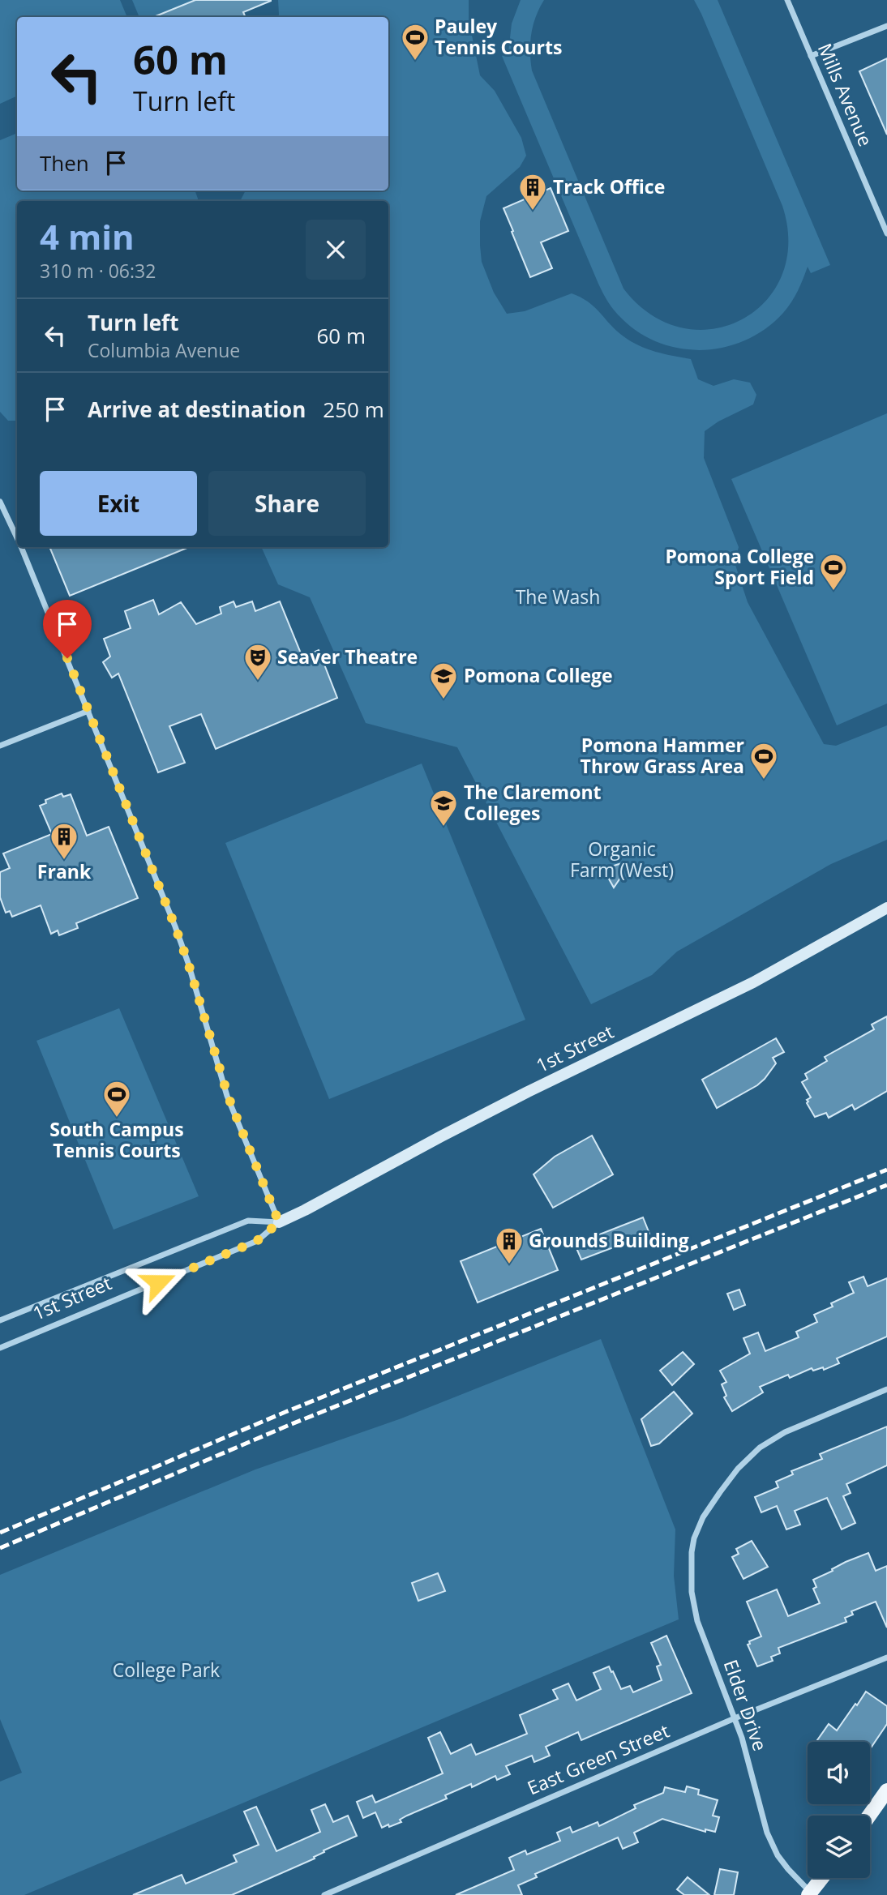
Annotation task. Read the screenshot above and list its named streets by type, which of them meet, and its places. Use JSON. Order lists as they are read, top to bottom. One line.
{"streets":{"street":["Mills Avenue","1st Street","Elder Drive","East Green Street"]},"crossings":[["Elder Drive","East Green Street"]],"parks":["The Wash","Organic Farm (West)","College Park"],"places":{"sports":["Pauley Tennis Courts","Pomona College Sport Field","Pomona Hammer Throw Grass Area","South Campus Tennis Courts"],"building":["Track Office","Frank","Grounds Building"],"theatre":["Seaver Theatre"],"school or university":["Pomona College","The Claremont Colleges"]},"page":{"turn":["60 m","Turn left"],"then":"Then","heading":["4 min","310 m · 06:32"],"list":[{"name":"Turn left","note":"Columbia Avenue","value":"60 m"},{"name":"Arrive at destination","value":"250 m"}],"buttons":["Exit","Share"]}}
